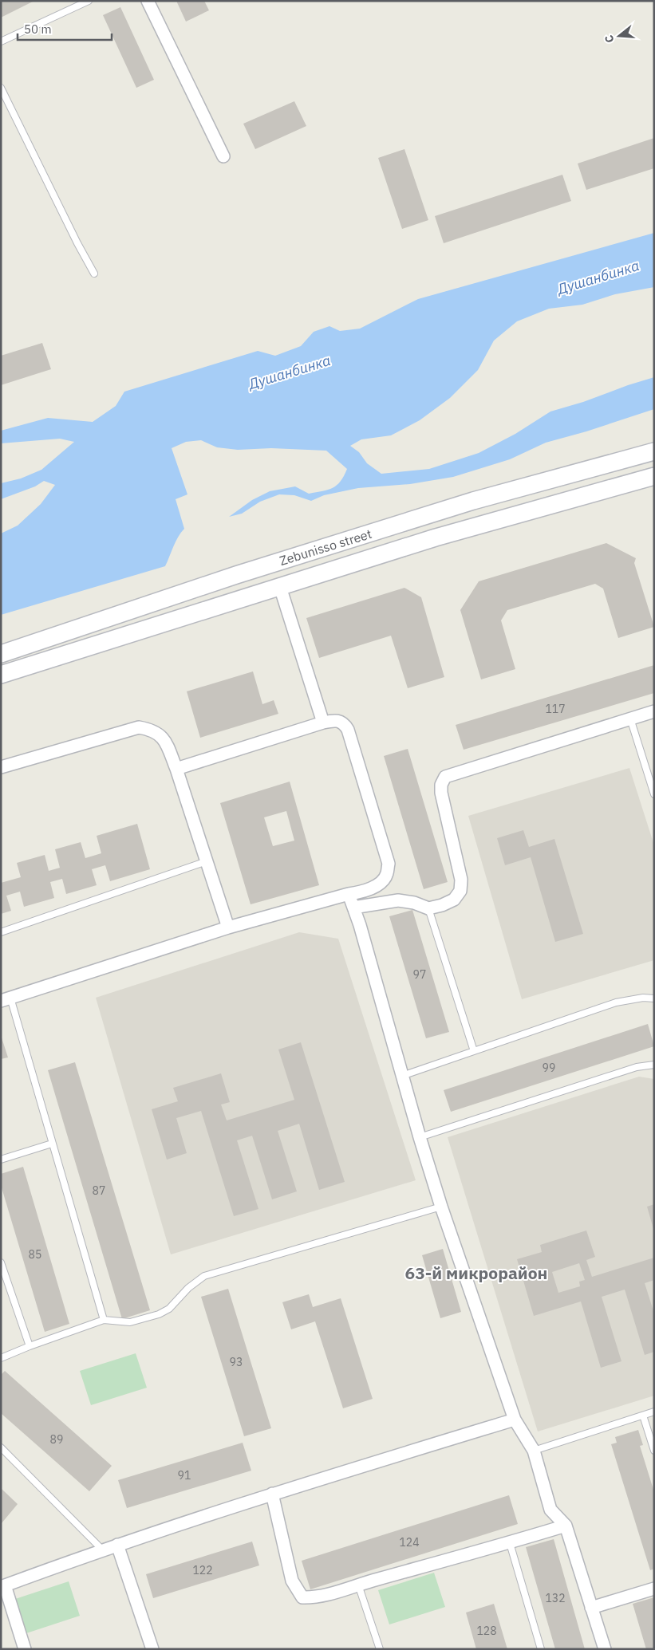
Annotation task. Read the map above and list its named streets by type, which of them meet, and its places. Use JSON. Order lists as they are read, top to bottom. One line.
{"streets":{"main road":["Zebunisso street"]},"districts":["63-й микрорайон"],"water":["Душанбинка"],"house_numbers":["117","97","99","87","85","93","89","91","124","122","132","128"],"scale_bar":"50 m","north":"left"}
